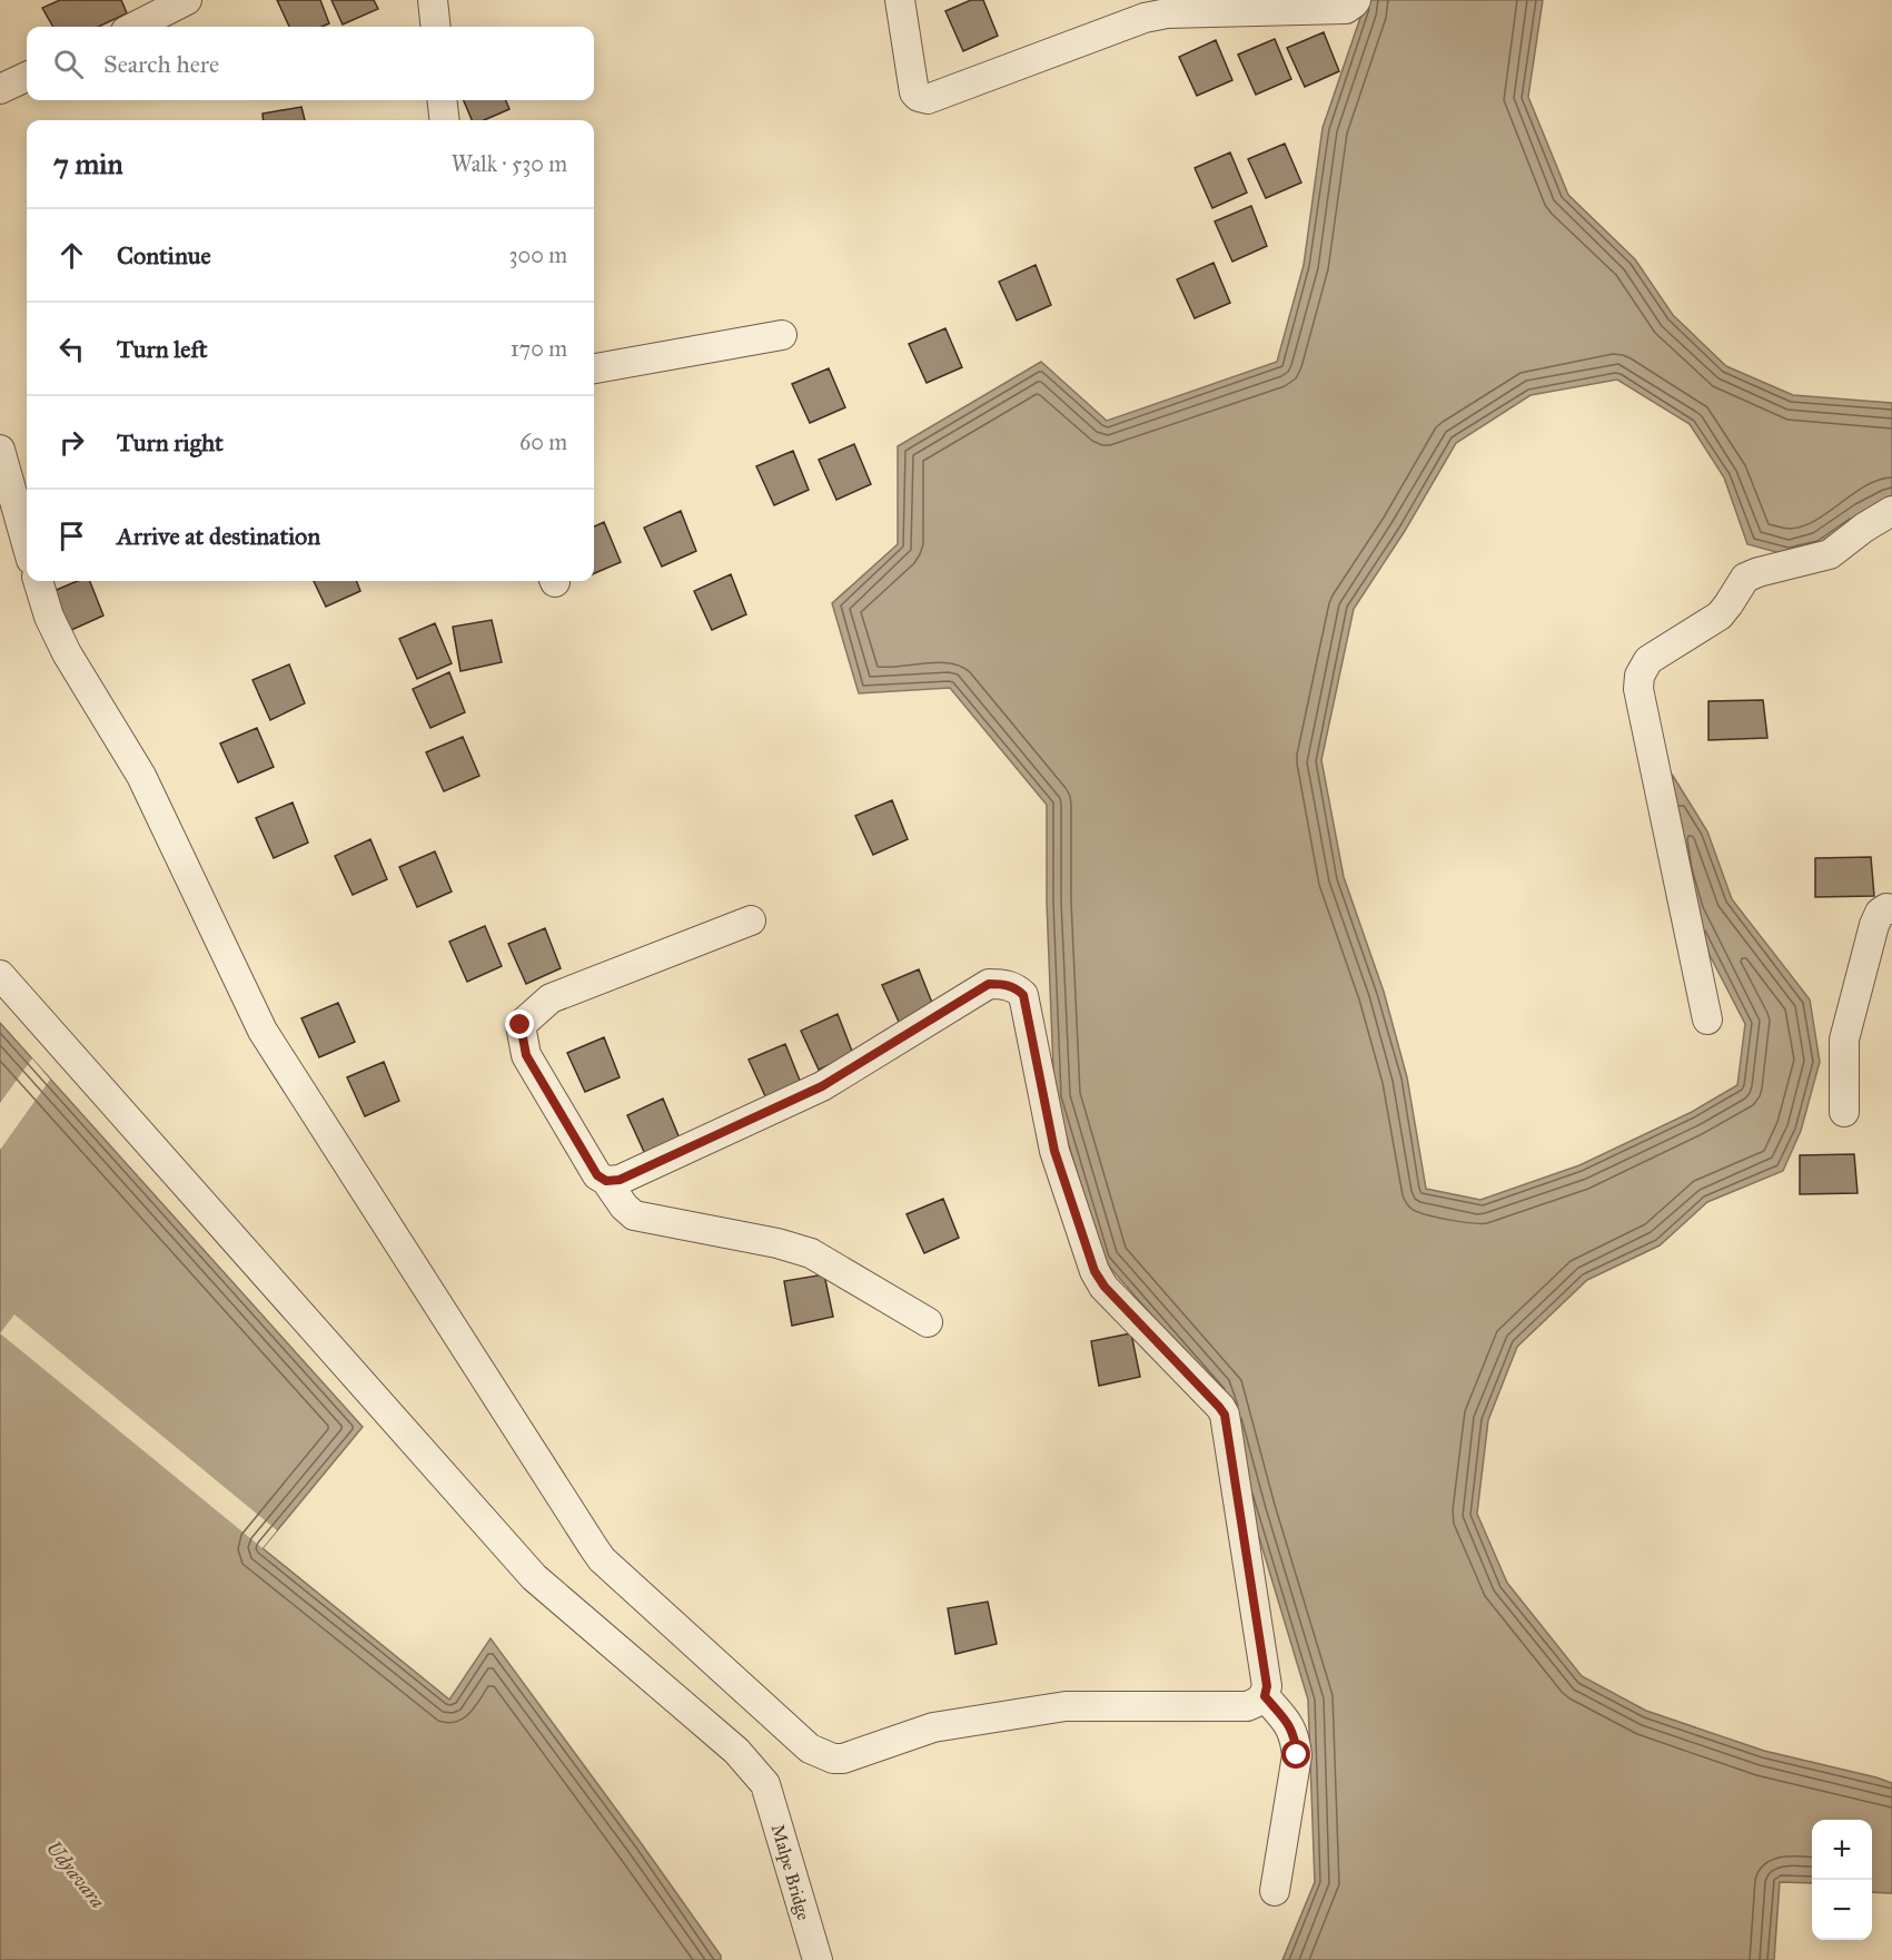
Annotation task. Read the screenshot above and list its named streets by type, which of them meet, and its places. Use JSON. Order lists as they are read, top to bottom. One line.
{"streets":{"street":["Malpe Bridge"]},"water":["Udyavara"],"page":{"search":"Search here","heading":["7 min","Walk · 530 m"],"list":[["Continue","300 m"],["Turn left","170 m"],["Turn right","60 m"],"Arrive at destination"],"map_buttons":["+","−"]}}
